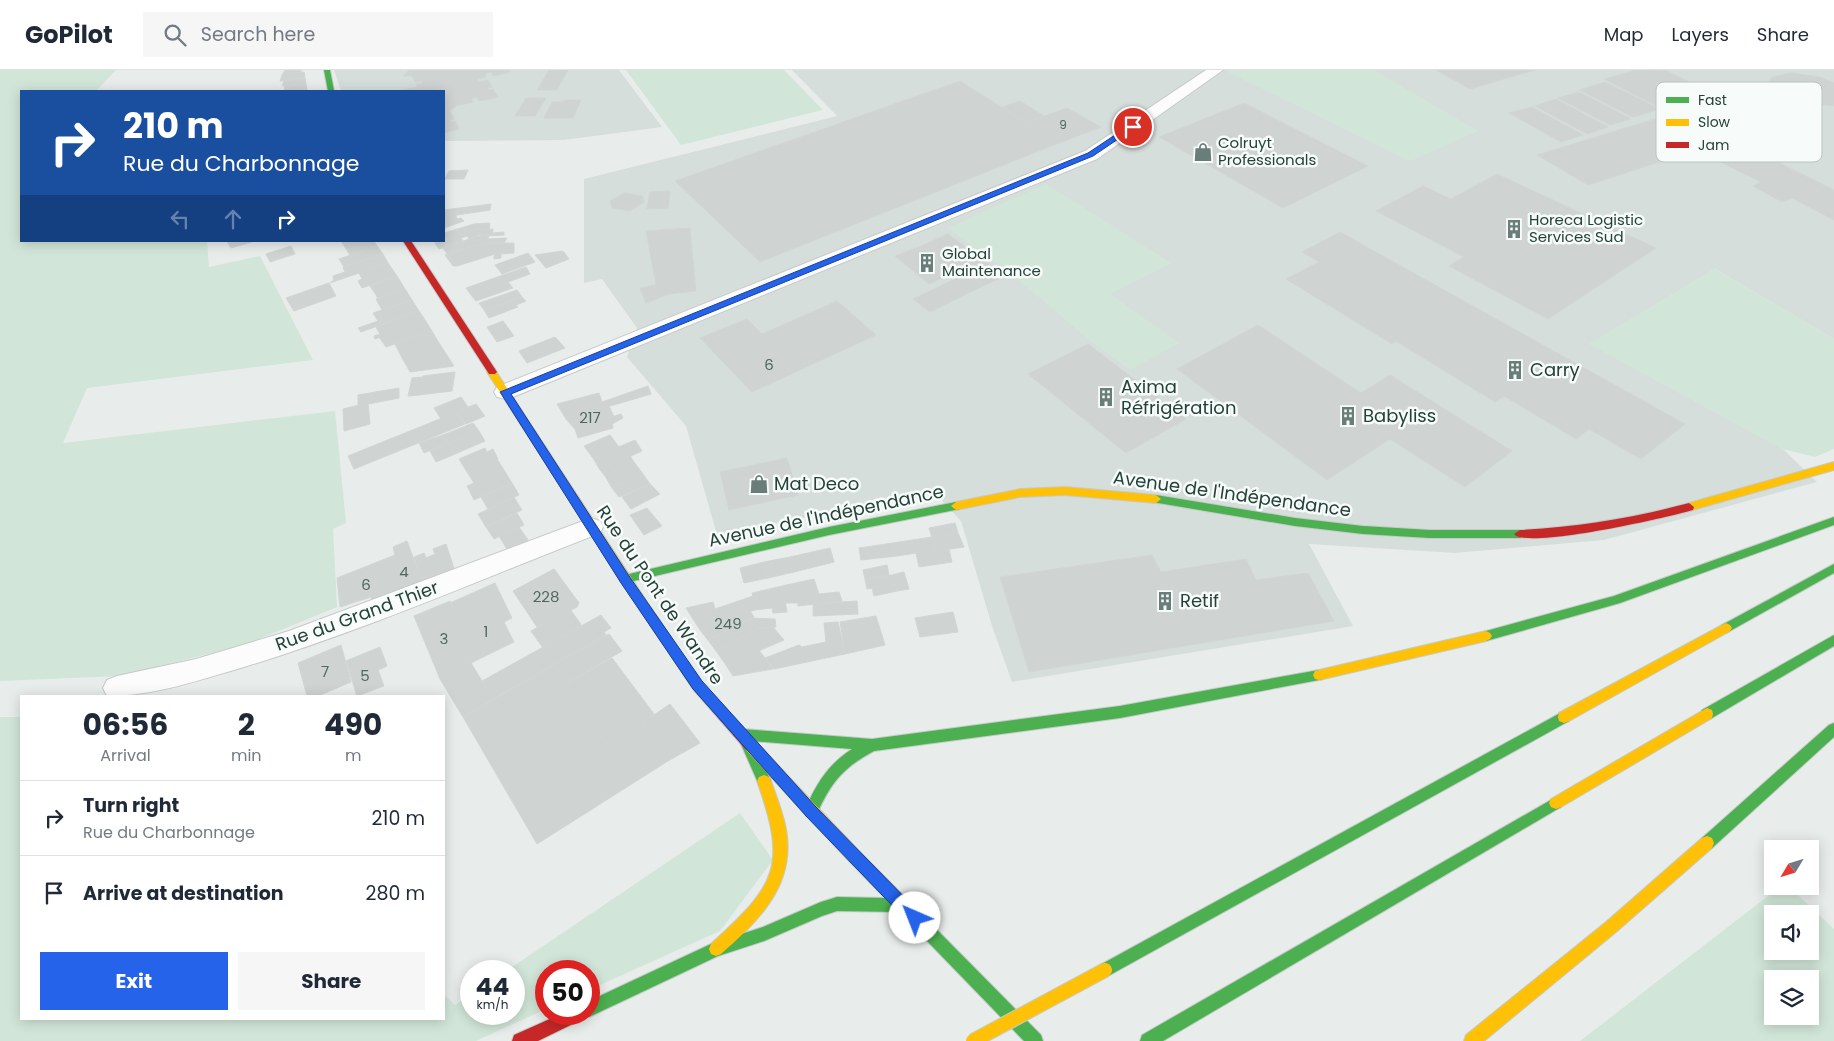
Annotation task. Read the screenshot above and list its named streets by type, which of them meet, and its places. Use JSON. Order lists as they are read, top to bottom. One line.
{"streets":{"main road":["Avenue de l'Indépendance","Rue du Pont de Wandre"],"street":["Rue du Grand Thier"]},"crossings":[["Avenue de l'Indépendance","Rue du Pont de Wandre"],["Rue du Pont de Wandre","Rue du Grand Thier"]],"places":{"shop":["Colruyt Professionals","Mat Deco"],"building":["Horeca Logistic Services Sud","Global Maintenance","Carry","Axima Réfrigération","Babyliss","Retif"]},"house_numbers":["9","6","217","4","6","228","249","1","3","7","5"],"legend":["Fast","Slow","Jam"],"north":"bottom left","page":{"header":"GoPilot","search":"Search here","nav":["Map","Layers","Share"],"turn":["210 m","Rue du Charbonnage"],"eta":["06:56","Arrival","2","min","490","m"],"list":[{"name":"Turn right","note":"Rue du Charbonnage","value":"210 m"},{"name":"Arrive at destination","value":"280 m"}],"buttons":["Exit","Share"],"speed":"44 km/h","limit":"50"}}
